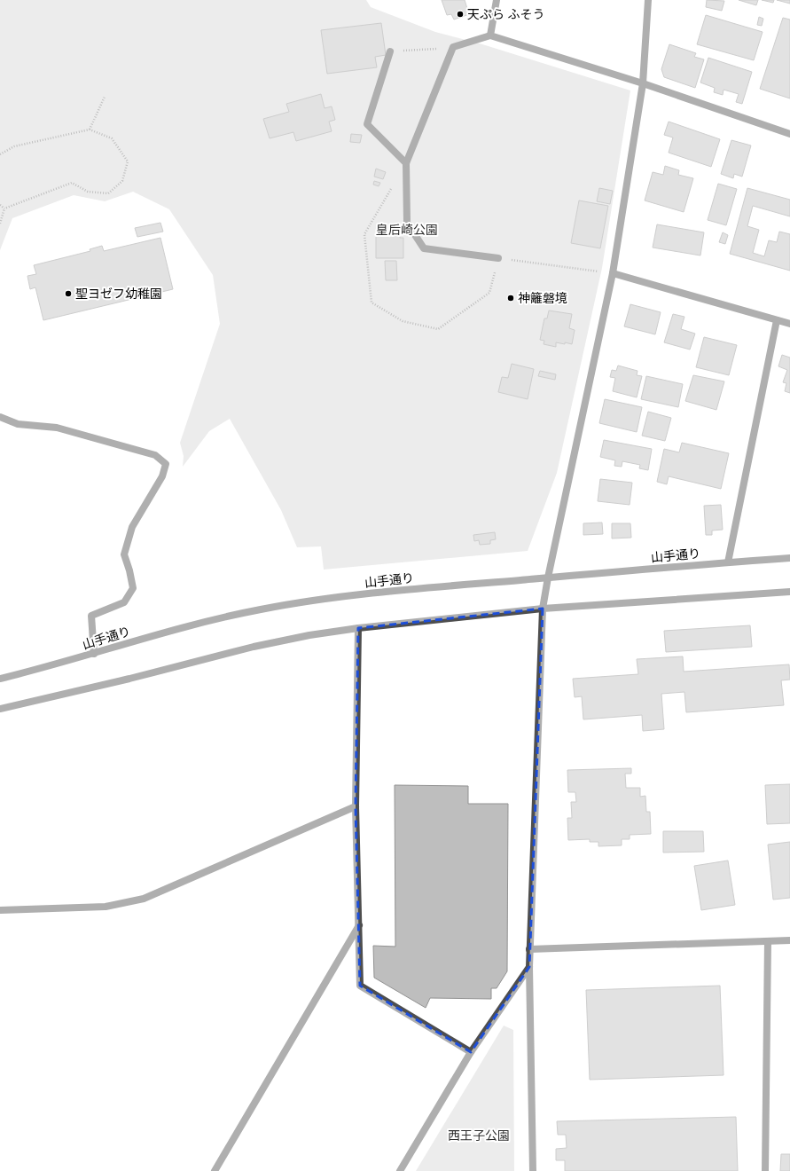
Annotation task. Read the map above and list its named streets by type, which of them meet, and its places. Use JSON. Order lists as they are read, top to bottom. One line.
{"streets":{"street":["山手通り"]},"parks":["皇后崎公園","西王子公園"],"places":["天ぷら ふそう","聖ヨゼフ幼稚園","神籬磐境"]}
